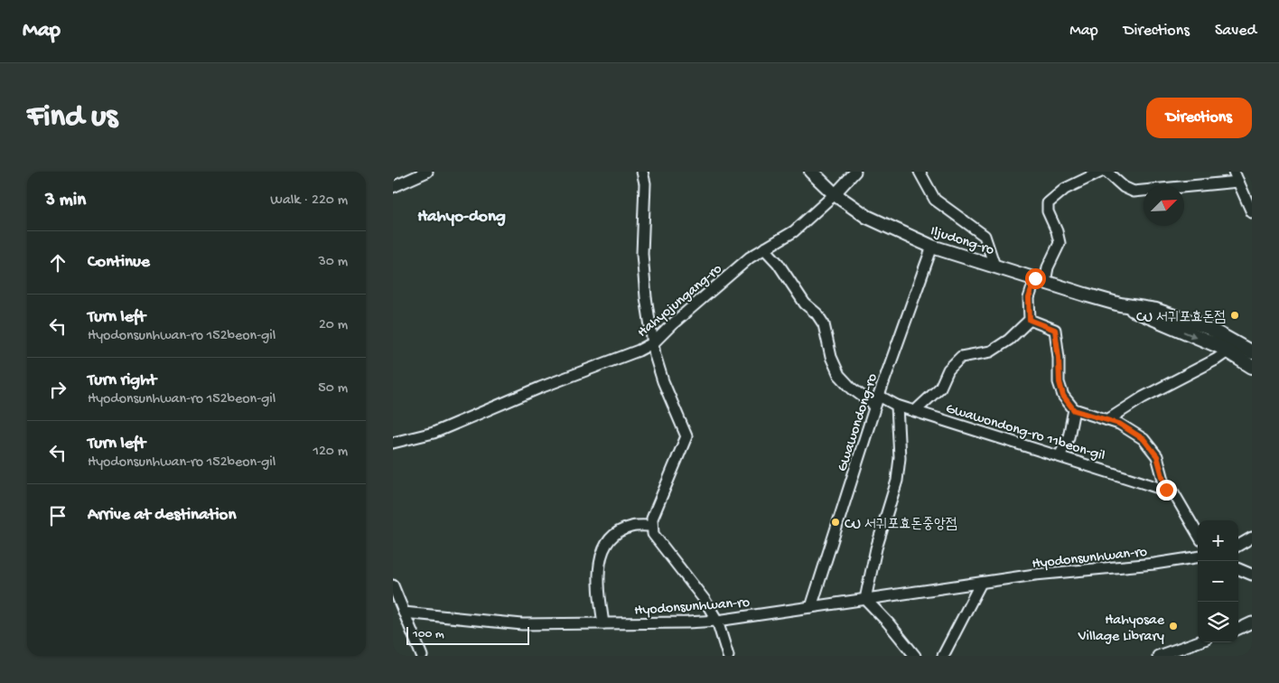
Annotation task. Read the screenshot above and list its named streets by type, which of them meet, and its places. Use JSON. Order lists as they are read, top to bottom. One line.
{"streets":{"main road":["Iljudong-ro"],"street":["Hahyojungang-ro","Gwawondong-ro","Gwawondong-ro 11beon-gil","Hyodonsunhwan-ro"]},"crossings":[["Iljudong-ro","Hahyojungang-ro"],["Iljudong-ro","Gwawondong-ro"],["Gwawondong-ro","Gwawondong-ro 11beon-gil"],["Gwawondong-ro","Hyodonsunhwan-ro"]],"districts":["Hahyo-dong"],"places":["CU 서귀포효돈점","CU 서귀포효돈중앙점","Hahyosae Village Library"],"scale_bar":"100 m","north":"top right","page":{"header":"Map","nav":["Map","Directions","Saved"],"buttons":"Directions","title":"Find us","heading":["3 min","Walk · 220 m"],"list":[["Continue","30 m"],["Turn left","Hyodonsunhwan-ro 152beon-gil","20 m"],["Turn right","Hyodonsunhwan-ro 152beon-gil","50 m"],["Turn left","Hyodonsunhwan-ro 152beon-gil","120 m"],"Arrive at destination"],"map_buttons":["+","−"],"scale":"100 m"}}
